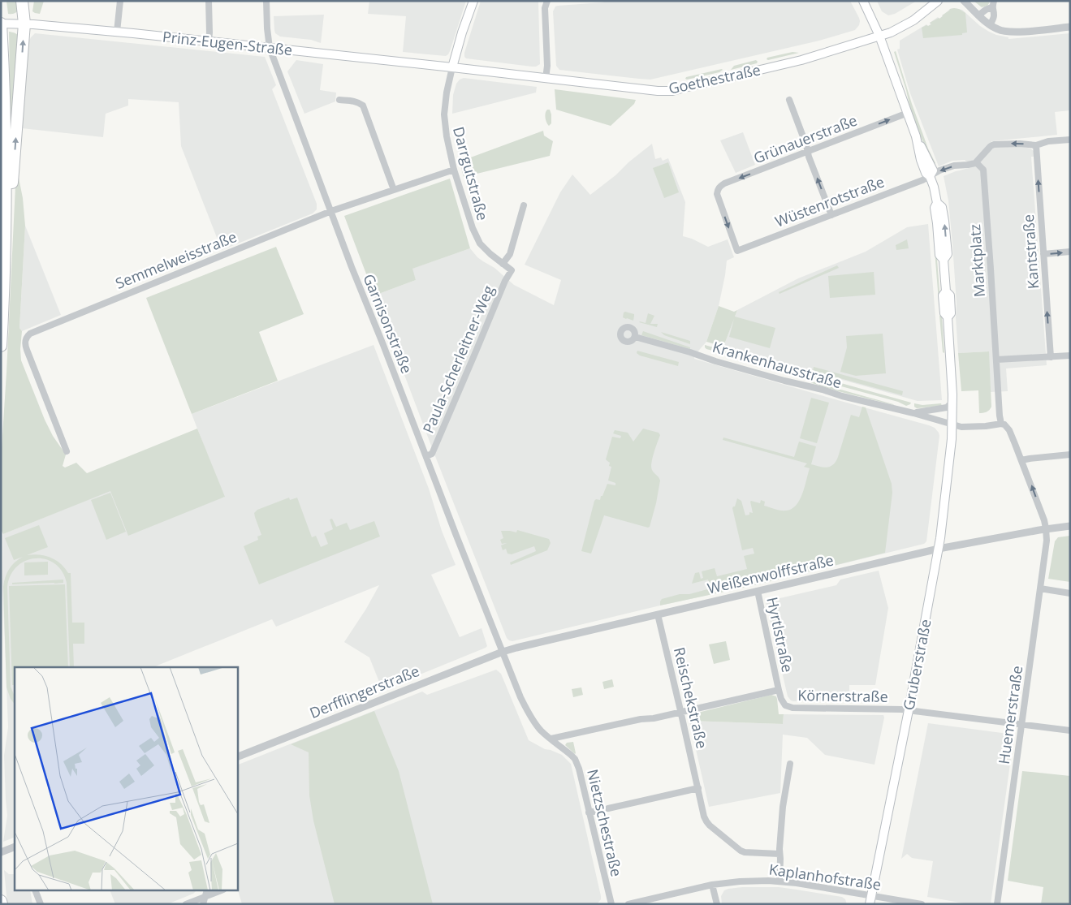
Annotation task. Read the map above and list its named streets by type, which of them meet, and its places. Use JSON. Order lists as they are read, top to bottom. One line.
{"streets":{"main road":["Prinz-Eugen-Straße","Goethestraße","Gruberstraße"],"street":["Grünauerstraße","Darrgutstraße","Wüstenrotstraße","Kantstraße","Semmelweisstraße","Marktplatz","Garnisonstraße","Paula-Scherleitner-Weg","Krankenhausstraße","Weißenwolffstraße","Hyrtlstraße","Derfflingerstraße","Körnerstraße","Reischekstraße","Huemerstraße","Nietzschestraße","Kaplanhofstraße"]},"crossings":[["Prinz-Eugen-Straße","Goethestraße"],["Prinz-Eugen-Straße","Darrgutstraße"],["Prinz-Eugen-Straße","Garnisonstraße"],["Goethestraße","Darrgutstraße"],["Grünauerstraße","Wüstenrotstraße"],["Darrgutstraße","Semmelweisstraße"],["Darrgutstraße","Paula-Scherleitner-Weg"],["Wüstenrotstraße","Marktplatz"],["Wüstenrotstraße","Gruberstraße"],["Semmelweisstraße","Garnisonstraße"],["Marktplatz","Krankenhausstraße"],["Marktplatz","Huemerstraße"],["Garnisonstraße","Paula-Scherleitner-Weg"],["Garnisonstraße","Weißenwolffstraße"],["Garnisonstraße","Derfflingerstraße"],["Garnisonstraße","Nietzschestraße"],["Krankenhausstraße","Gruberstraße"],["Krankenhausstraße","Huemerstraße"],["Weißenwolffstraße","Hyrtlstraße"],["Weißenwolffstraße","Gruberstraße"],["Weißenwolffstraße","Derfflingerstraße"],["Weißenwolffstraße","Reischekstraße"],["Weißenwolffstraße","Huemerstraße"],["Weißenwolffstraße","Nietzschestraße"],["Hyrtlstraße","Körnerstraße"],["Gruberstraße","Körnerstraße"],["Gruberstraße","Kaplanhofstraße"],["Derfflingerstraße","Nietzschestraße"],["Körnerstraße","Reischekstraße"],["Körnerstraße","Huemerstraße"],["Körnerstraße","Nietzschestraße"]],"one_way":["Kantstraße"]}
